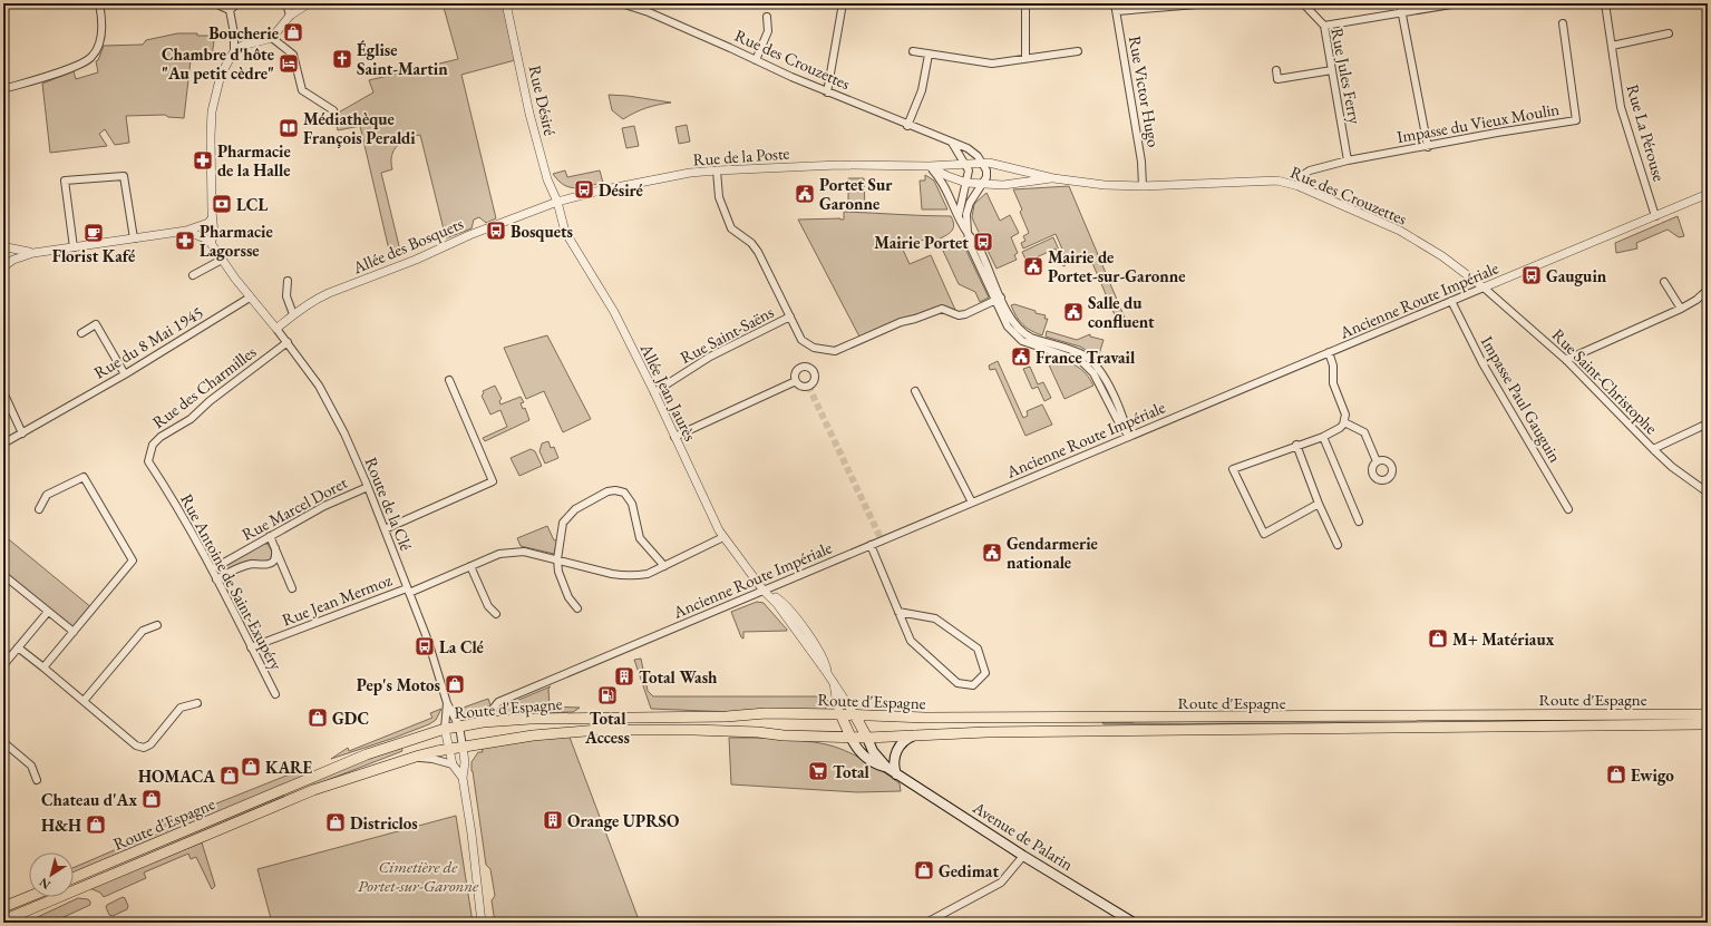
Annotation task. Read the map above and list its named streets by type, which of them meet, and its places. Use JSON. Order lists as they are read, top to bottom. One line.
{"streets":{"main road":["Route d'Espagne","Avenue de Palarin"],"street":["Rue des Crouzettes","Rue Jules Ferry","Rue Victor Hugo","Rue Désiré","Impasse du Vieux Moulin","Rue La Pérouse","Rue de la Poste","Allée des Bosquets","Ancienne Route Impériale","Rue Saint-Saëns","Rue du 8 Mai 1945","Rue Saint-Christophe","Rue des Charmilles","Allée Jean Jaurès","Impasse Paul Gauguin","Route de la Clé","Rue Marcel Doret","Rue Antoine de Saint-Exupéry","Rue Jean Mermoz"]},"crossings":[["Rue des Crouzettes","Rue Victor Hugo"],["Rue des Crouzettes","Impasse du Vieux Moulin"],["Rue des Crouzettes","Rue de la Poste"],["Rue des Crouzettes","Ancienne Route Impériale"],["Rue des Crouzettes","Rue Saint-Christophe"],["Rue Jules Ferry","Impasse du Vieux Moulin"],["Rue Désiré","Rue de la Poste"],["Rue Désiré","Allée des Bosquets"],["Rue Désiré","Allée Jean Jaurès"],["Rue La Pérouse","Ancienne Route Impériale"],["Rue de la Poste","Allée des Bosquets"],["Rue de la Poste","Allée Jean Jaurès"],["Allée des Bosquets","Allée Jean Jaurès"],["Allée des Bosquets","Route de la Clé"],["Ancienne Route Impériale","Rue Saint-Christophe"],["Ancienne Route Impériale","Allée Jean Jaurès"],["Ancienne Route Impériale","Impasse Paul Gauguin"],["Ancienne Route Impériale","Route d'Espagne"],["Rue Saint-Saëns","Allée Jean Jaurès"],["Rue des Charmilles","Route de la Clé"],["Rue des Charmilles","Rue Antoine de Saint-Exupéry"],["Allée Jean Jaurès","Rue Jean Mermoz"],["Allée Jean Jaurès","Route d'Espagne"],["Route de la Clé","Rue Marcel Doret"],["Route de la Clé","Rue Jean Mermoz"],["Route de la Clé","Route d'Espagne"],["Rue Marcel Doret","Rue Antoine de Saint-Exupéry"],["Rue Antoine de Saint-Exupéry","Rue Jean Mermoz"],["Route d'Espagne","Avenue de Palarin"]],"parks":["Cimetière de Portet-sur-Garonne"],"places":{"shop":["Boucherie","M+ Matériaux","Pep's Motos","GDC","KARE","Ewigo","HOMACA","Chateau d'Ax","Districlos","H&H","Gedimat"],"church":["Église Saint-Martin"],"hotel":["Chambre d'hôte \"Au petit cèdre\""],"library":["Médiathèque François Peraldi"],"pharmacy":["Pharmacie de la Halle","Pharmacie Lagorsse"],"bus stop":["Désiré","Bosquets","Mairie Portet","Gauguin","La Clé"],"public building":["Portet Sur Garonne","Mairie de Portet-sur-Garonne","Salle du confluent","France Travail","Gendarmerie nationale"],"bank":["LCL"],"cafe":["Florist Kafé"],"building":["Total Wash","Orange UPRSO"],"fuel station":["Total Access"],"supermarket":["Total"]},"north":"bottom left"}
